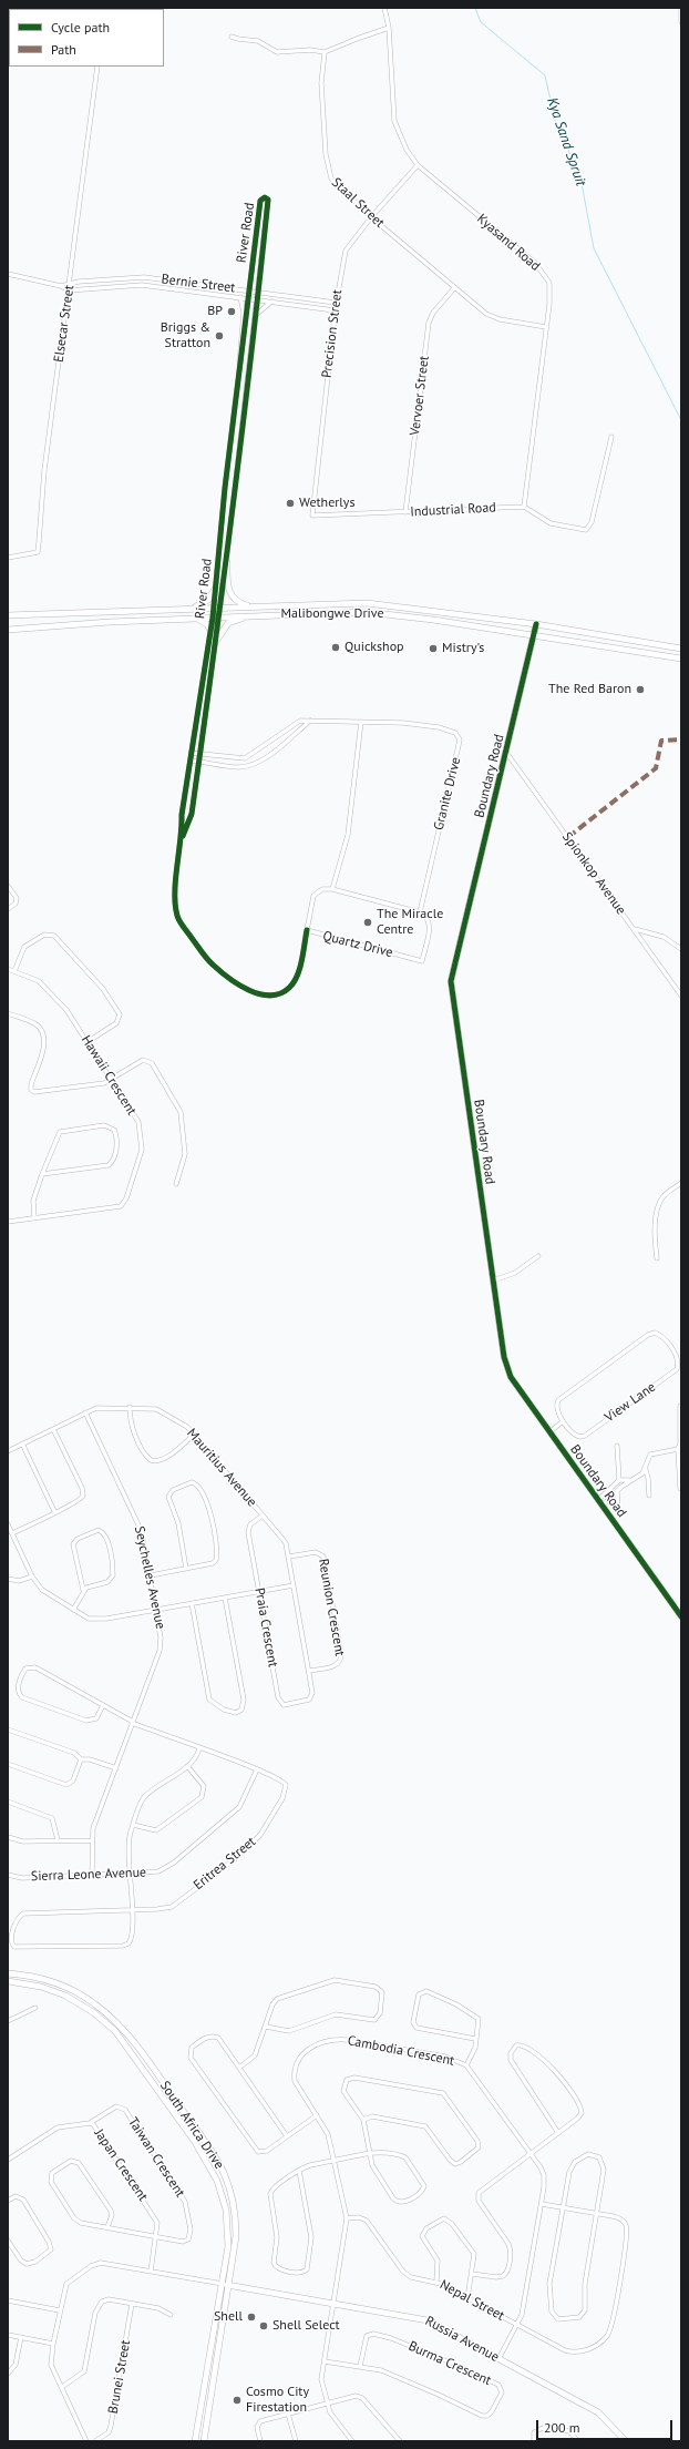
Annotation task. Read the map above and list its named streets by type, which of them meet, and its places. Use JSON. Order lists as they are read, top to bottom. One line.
{"streets":{"street":["Staal Street","River Road","Kyasand Road","Bernie Street","Elsecar Street","Precision Street","Vervoer Street","Industrial Road","Malibongwe Drive","Boundary Road","Granite Drive","Spionkop Avenue","Quartz Drive","Hawaii Crescent","View Lane","Mauritius Avenue","Seychelles Avenue","Reunion Crescent","Praia Crescent","Eritrea Street","Sierra Leone Avenue","Cambodia Crescent","South Africa Drive","Taiwan Crescent","Japan Crescent","Nepal Street","Russia Avenue","Burma Crescent","Brunei Street"]},"crossings":[["Staal Street","Kyasand Road"],["Staal Street","Precision Street"],["Staal Street","Vervoer Street"],["River Road","Bernie Street"],["River Road","Malibongwe Drive"],["River Road","Granite Drive"],["Kyasand Road","Precision Street"],["Kyasand Road","Industrial Road"],["Bernie Street","Elsecar Street"],["Bernie Street","Precision Street"],["Precision Street","Industrial Road"],["Vervoer Street","Industrial Road"],["Malibongwe Drive","Boundary Road"],["Boundary Road","Spionkop Avenue"],["Granite Drive","Quartz Drive"],["Mauritius Avenue","Seychelles Avenue"],["Mauritius Avenue","Reunion Crescent"],["Mauritius Avenue","Praia Crescent"],["Seychelles Avenue","Eritrea Street"],["Seychelles Avenue","Sierra Leone Avenue"],["Eritrea Street","Sierra Leone Avenue"],["Cambodia Crescent","Nepal Street"],["Cambodia Crescent","Russia Avenue"],["Cambodia Crescent","Burma Crescent"],["South Africa Drive","Russia Avenue"],["Taiwan Crescent","Japan Crescent"]],"water":["Kya Sand Spruit"],"places":["BP","Briggs & Stratton","Wetherlys","Quickshop","Mistry's","The Red Baron","The Miracle Centre","Shell","Shell Select","Cosmo City Firestation"],"legend":["Cycle path","Path"],"scale_bar":"200 m"}
